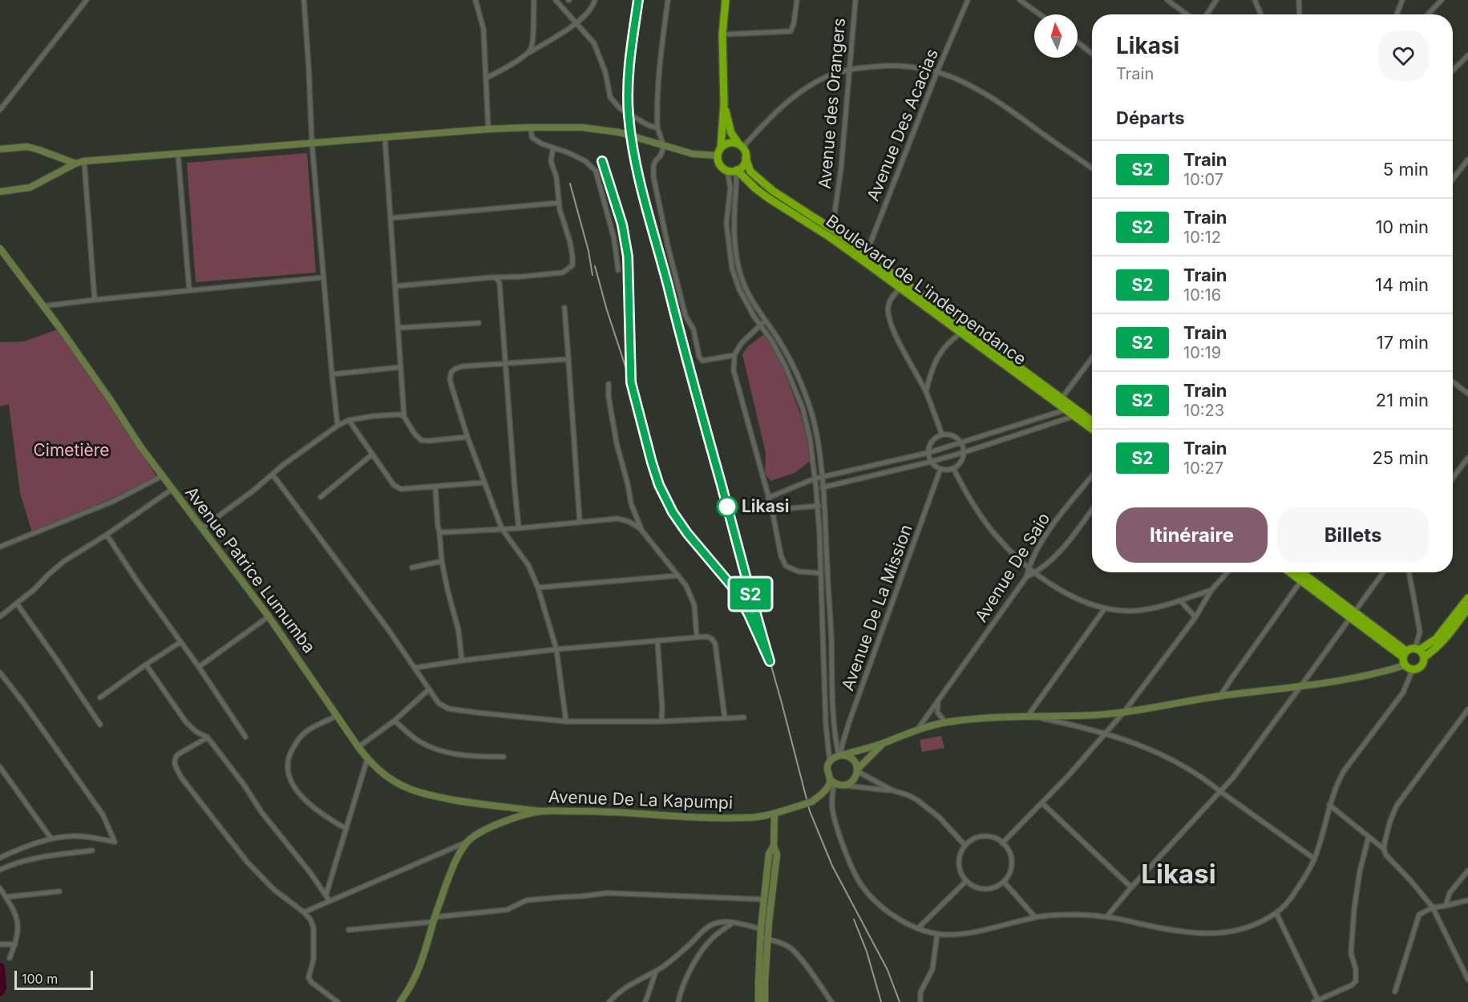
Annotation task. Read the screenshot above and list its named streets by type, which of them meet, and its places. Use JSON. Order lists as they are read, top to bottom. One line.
{"streets":{"highway":["Boulevard de L'inderpendance"],"street":["Avenue des Orangers","Avenue Des Acacias","Avenue De Saio","Avenue Patrice Lumumba","Avenue De La Mission","Avenue De La Kapumpi"]},"crossings":[["Avenue des Orangers","Boulevard de L'inderpendance"],["Avenue Des Acacias","Boulevard de L'inderpendance"],["Avenue Patrice Lumumba","Avenue De La Kapumpi"],["Avenue De La Mission","Avenue De La Kapumpi"]],"districts":["Likasi"],"parks":["Cimetière"],"places":["Likasi"],"scale_bar":"100 m","north":"top","page":{"on_map":"S2","heading":[["Likasi","Train"],"Départs"],"list":[{"mark":"S2","name":"Train","note":"10:07","value":"5 min"},{"mark":"S2","name":"Train","note":"10:12","value":"10 min"},{"mark":"S2","name":"Train","note":"10:16","value":"14 min"},{"mark":"S2","name":"Train","note":"10:19","value":"17 min"},{"mark":"S2","name":"Train","note":"10:23","value":"21 min"},{"mark":"S2","name":"Train","note":"10:27","value":"25 min"}],"buttons":["Itinéraire","Billets"],"scale":"100 m"}}
